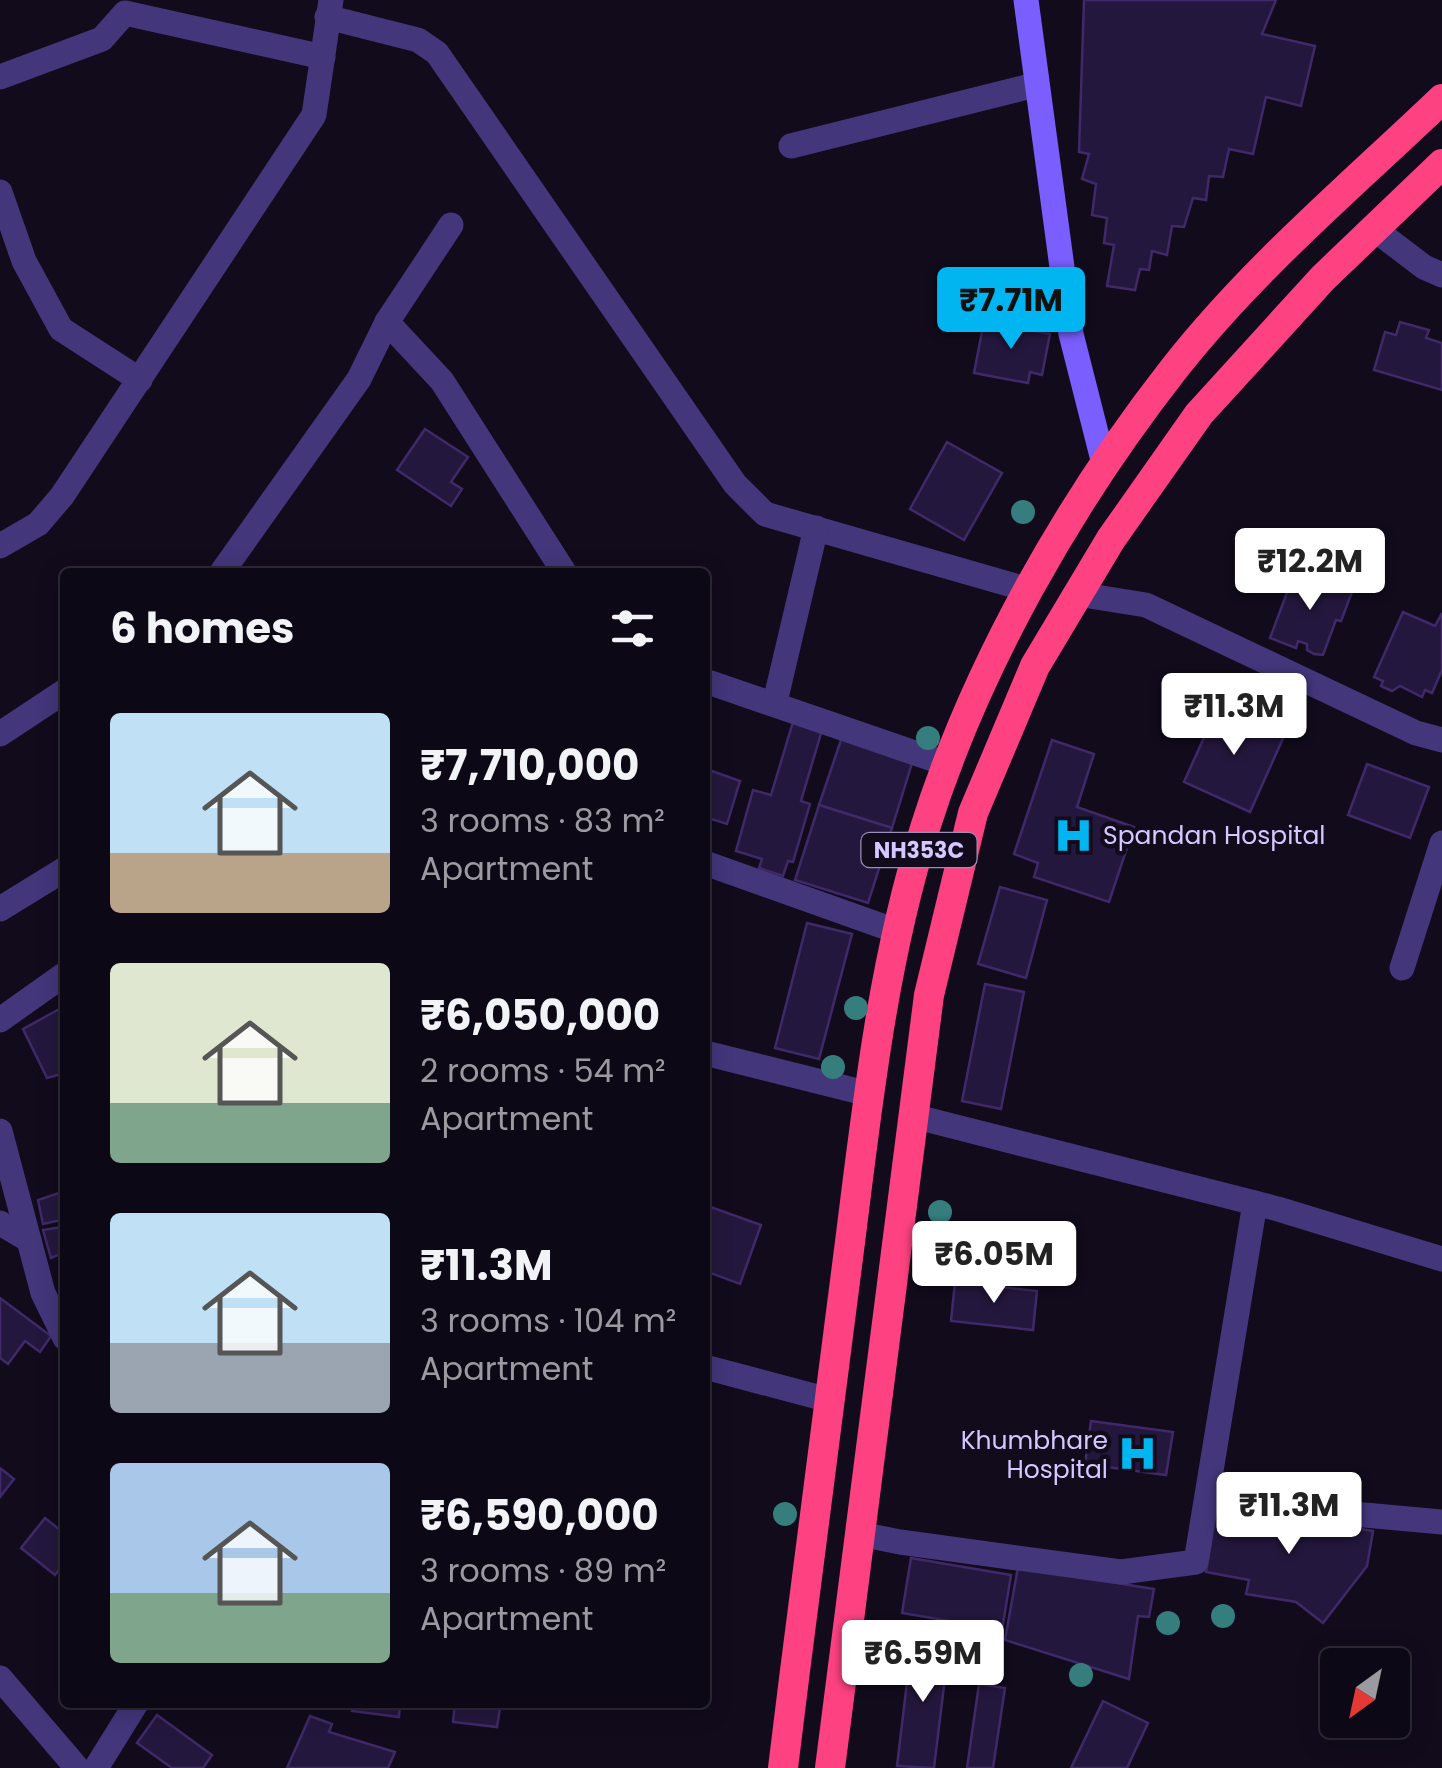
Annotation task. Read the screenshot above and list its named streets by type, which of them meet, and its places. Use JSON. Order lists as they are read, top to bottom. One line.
{"streets":{"highway":["NH353C"]},"places":{"hospital":["Spandan Hospital","Khumbhare Hospital"]},"north":"bottom left","page":{"price":["₹7.71M","₹12.2M","₹11.3M","₹6.05M","₹11.3M","₹6.59M"],"heading":"6 homes","list":[{"name":"₹7,710,000","note":"3 rooms · 83 m² · Apartment"},{"name":"₹6,050,000","note":"2 rooms · 54 m² · Apartment"},{"name":"₹11.3M","note":"3 rooms · 104 m² · Apartment"},{"name":"₹6,590,000","note":"3 rooms · 89 m² · Apartment"}]}}
